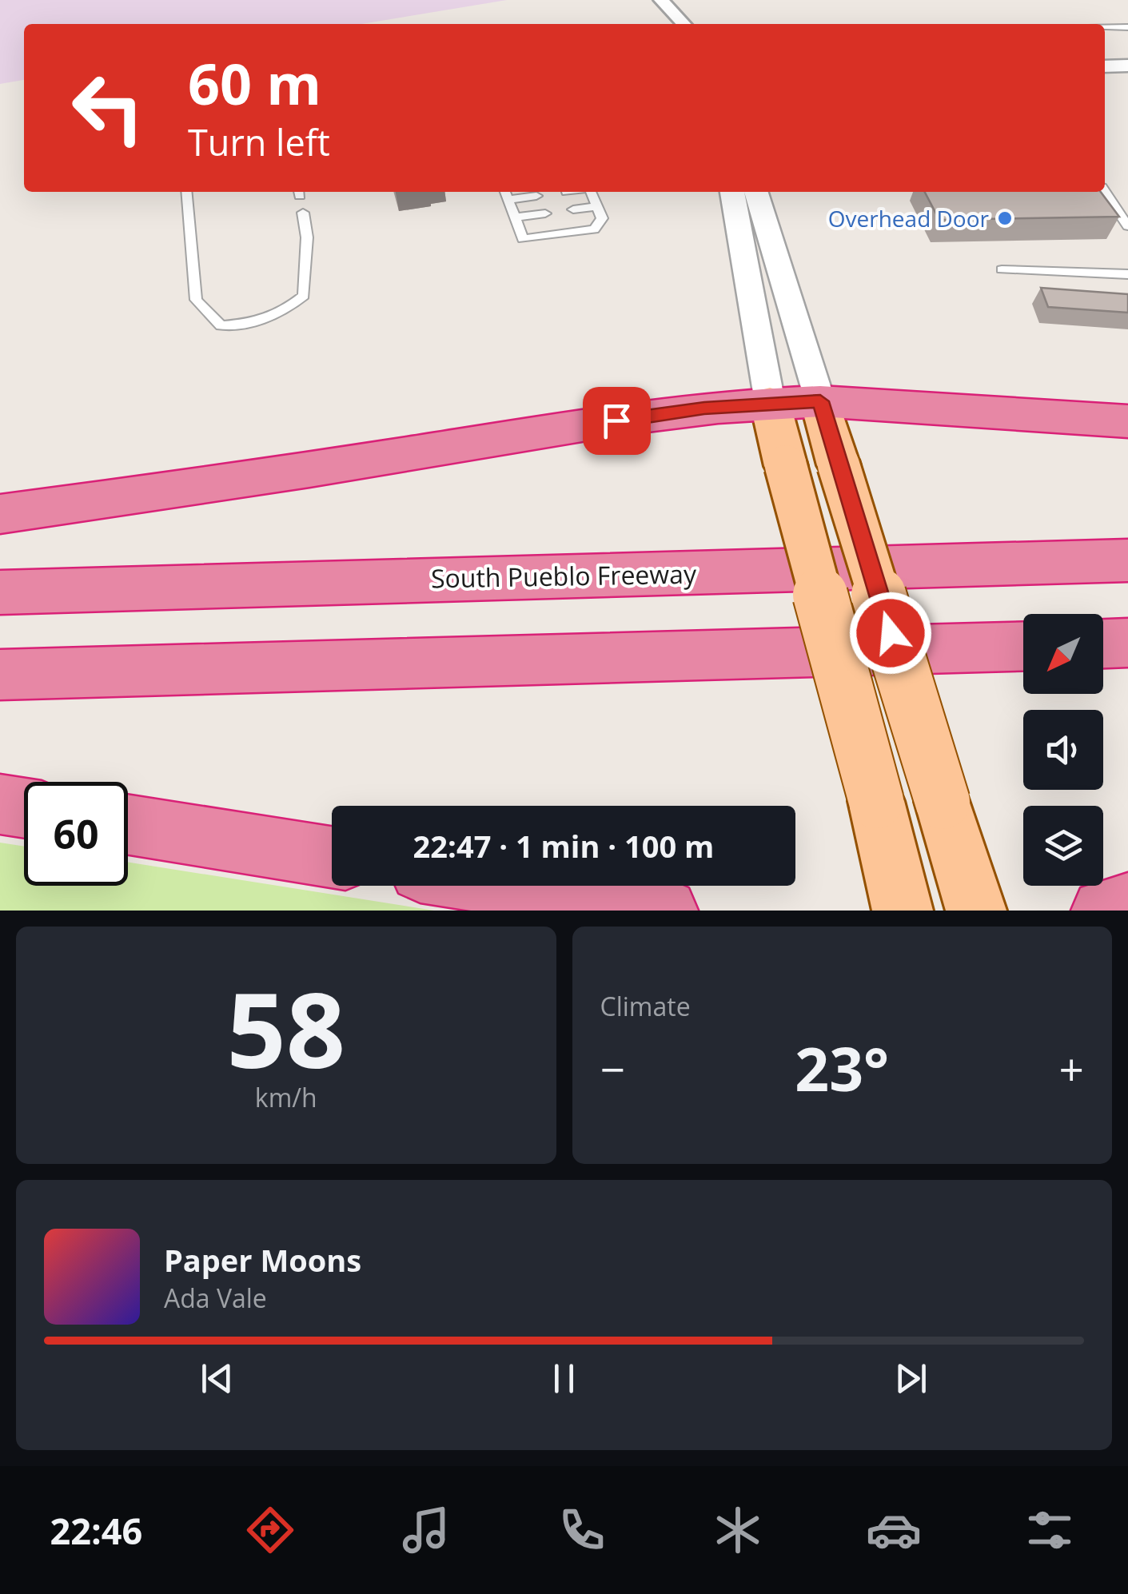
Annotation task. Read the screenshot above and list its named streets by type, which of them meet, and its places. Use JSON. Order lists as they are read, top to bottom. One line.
{"streets":{"highway":["South Pueblo Freeway"]},"places":["Overhead Door"],"north":"bottom left","page":{"turn":["60 m","Turn left"],"limit":"60","trip":"22:47 · 1 min · 100 m","tile":[["58","km/h"],"Climate"],"heat":["−","23°","+"],"song":["Paper Moons","Ada Vale"],"tabs":"22:46"}}
